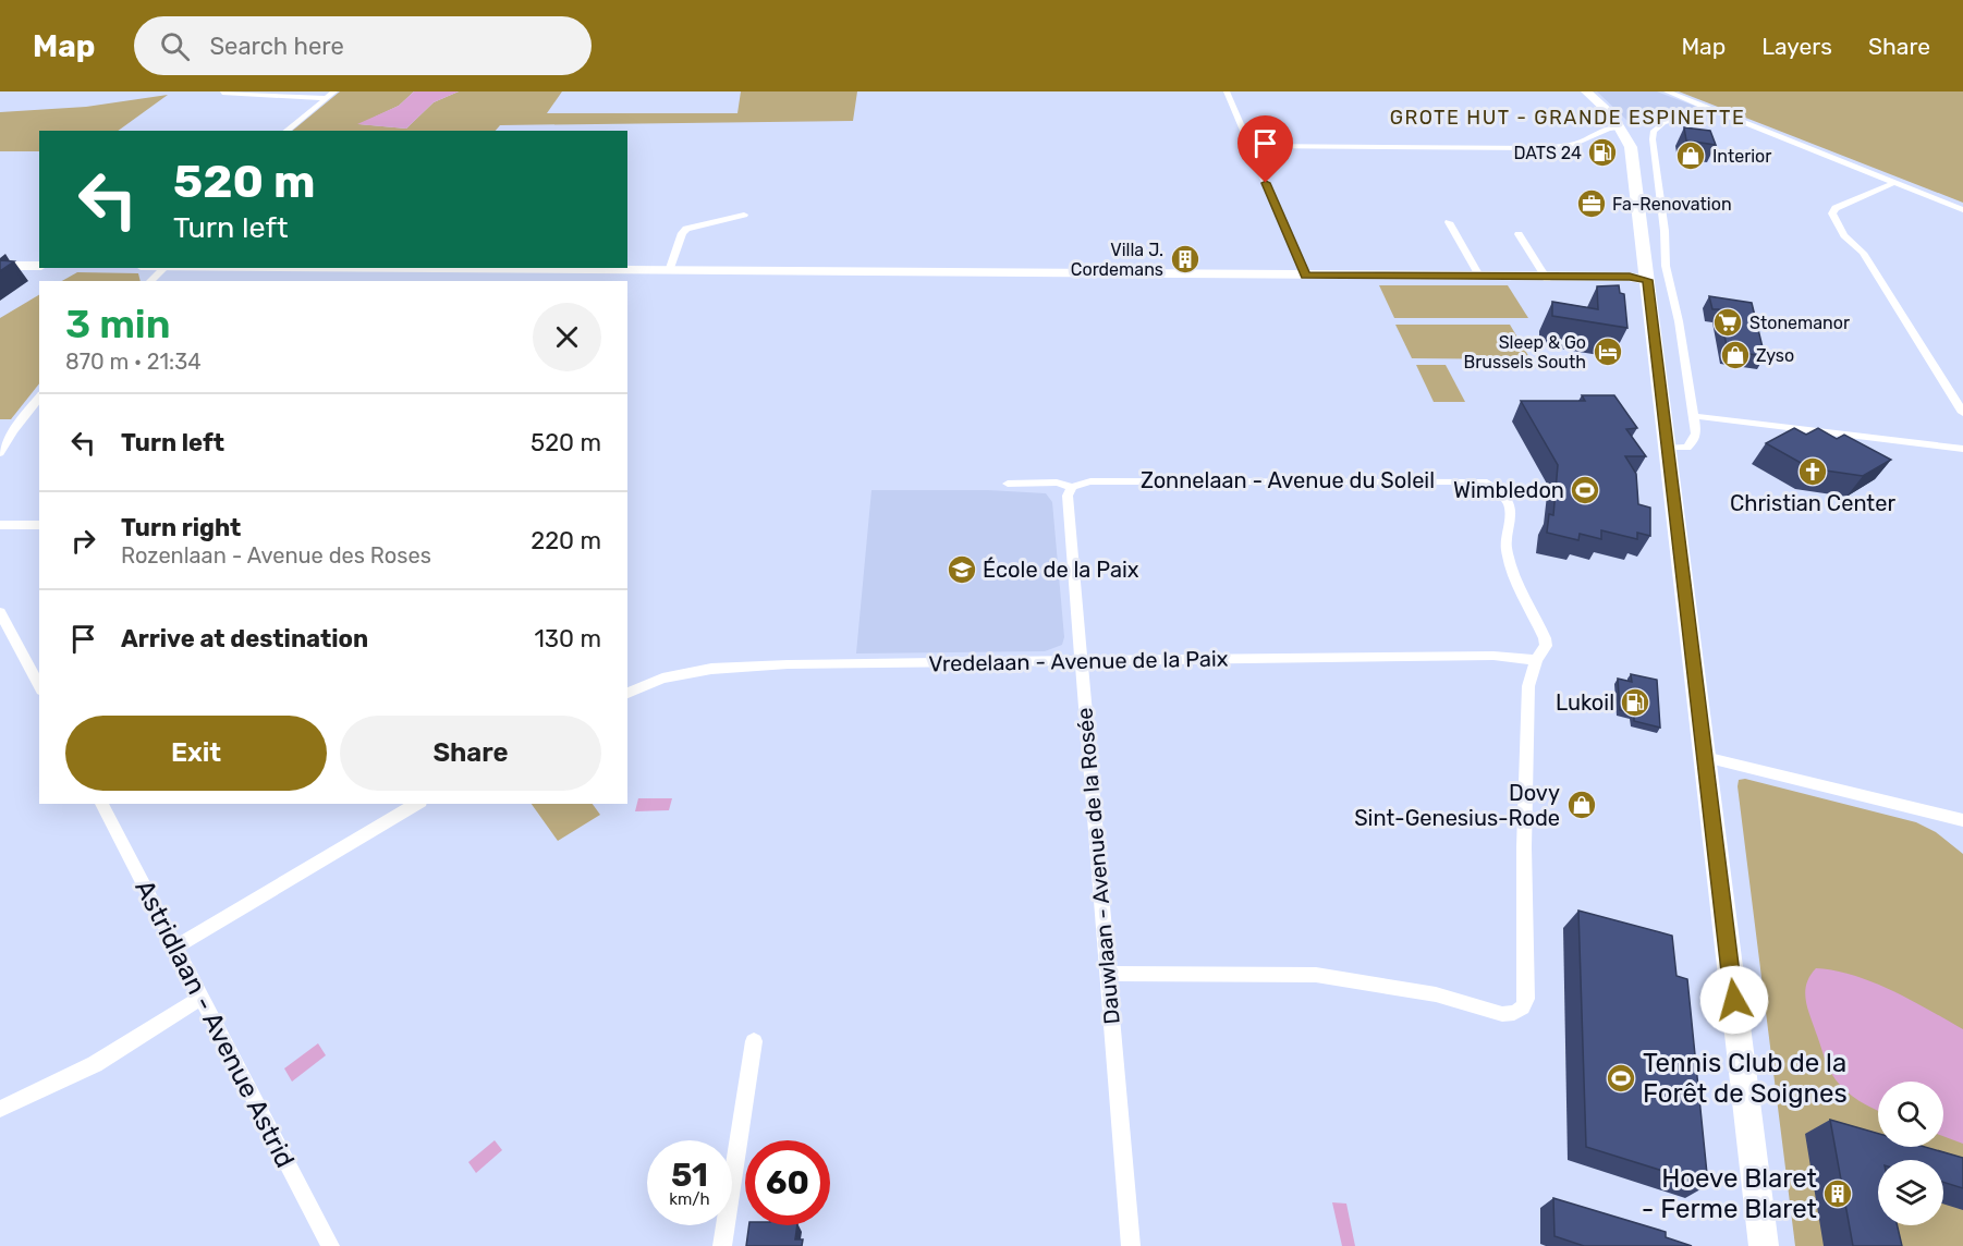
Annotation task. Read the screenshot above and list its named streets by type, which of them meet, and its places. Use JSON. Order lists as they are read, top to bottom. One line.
{"streets":{"street":["Zonnelaan - Avenue du Soleil","Vredelaan - Avenue de la Paix","Dauwlaan - Avenue de la Rosée","Astridlaan - Avenue Astrid"]},"crossings":[["Zonnelaan - Avenue du Soleil","Vredelaan - Avenue de la Paix"],["Zonnelaan - Avenue du Soleil","Dauwlaan - Avenue de la Rosée"],["Vredelaan - Avenue de la Paix","Dauwlaan - Avenue de la Rosée"]],"districts":["GROTE HUT - GRANDE ESPINETTE"],"places":{"fuel station":["DATS 24","Lukoil"],"shop":["Interior","Zyso","Dovy Sint-Genesius-Rode"],"office":["Fa-Renovation"],"building":["Villa J. Cordemans","Hoeve Blaret - Ferme Blaret"],"supermarket":["Stonemanor"],"hotel":["Sleep & Go Brussels South"],"church":["Christian Center"],"sports":["Wimbledon","Tennis Club de la Forêt de Soignes"],"school or university":["École de la Paix"]},"page":{"header":"Map","search":"Search here","nav":["Map","Layers","Share"],"turn":["520 m","Turn left"],"heading":["3 min","870 m · 21:34"],"list":[{"name":"Turn left","value":"520 m"},{"name":"Turn right","note":"Rozenlaan - Avenue des Roses","value":"220 m"},{"name":"Arrive at destination","value":"130 m"}],"buttons":["Exit","Share"],"speed":"51 km/h","limit":"60"}}
